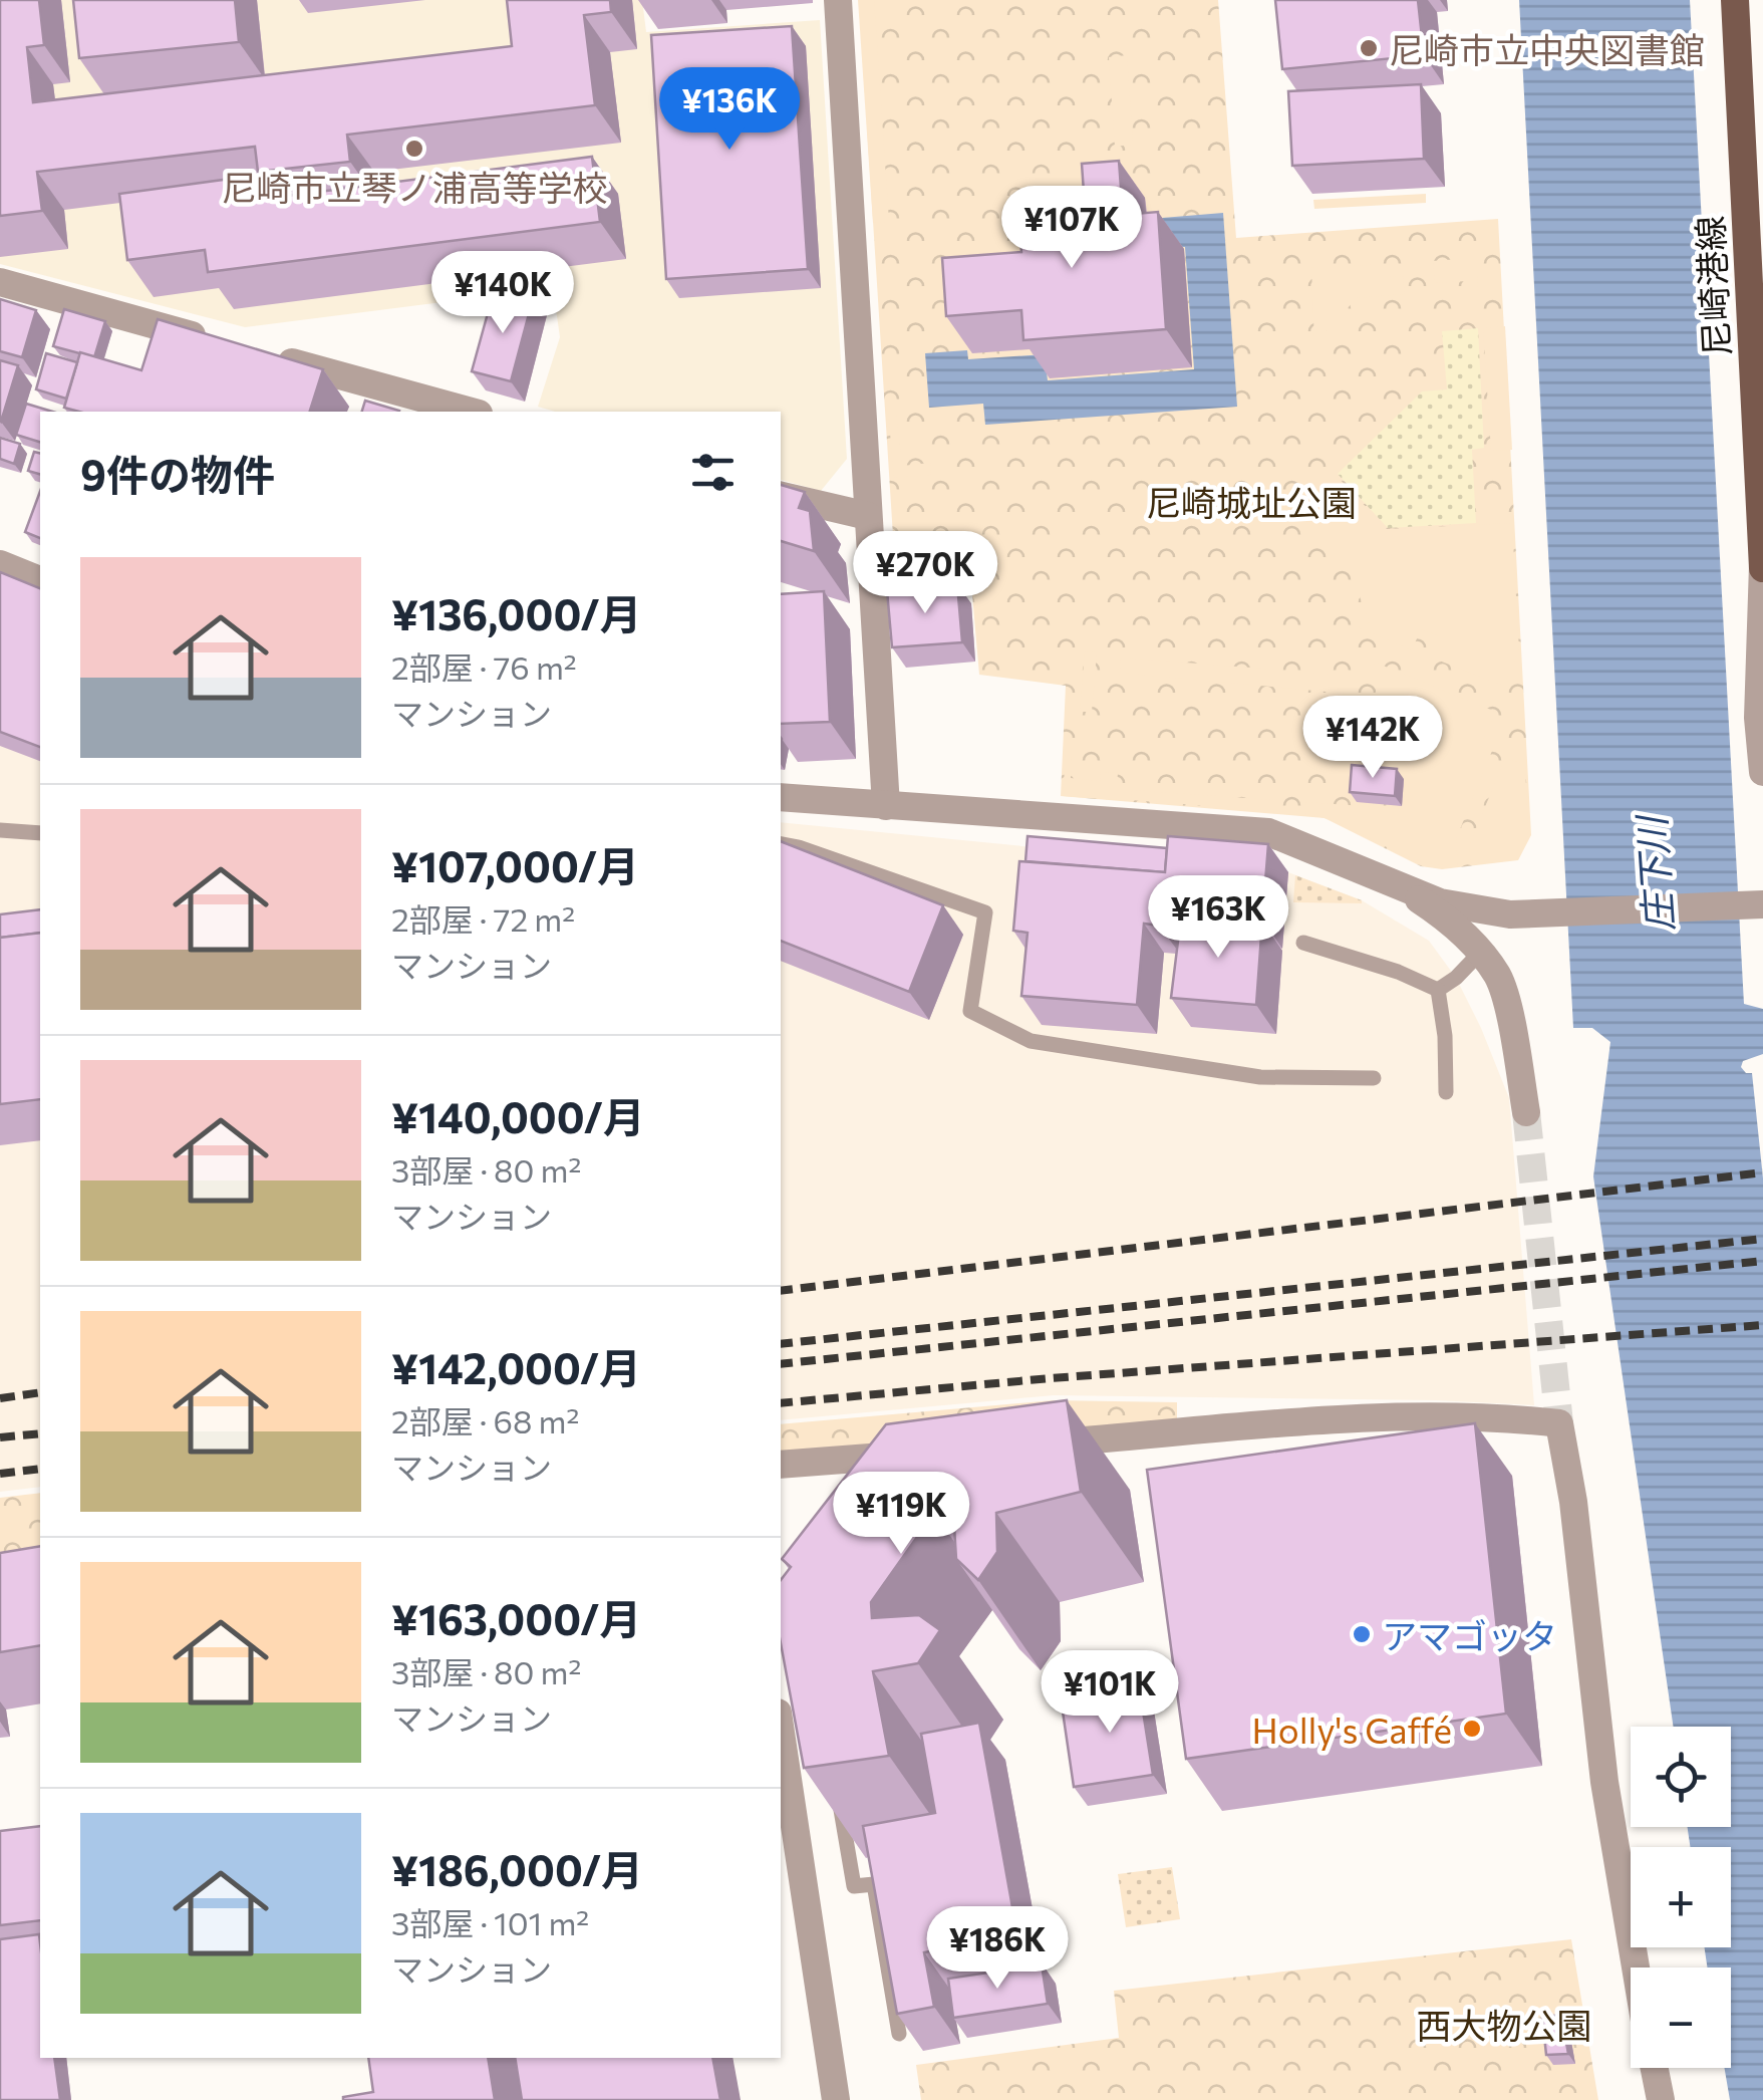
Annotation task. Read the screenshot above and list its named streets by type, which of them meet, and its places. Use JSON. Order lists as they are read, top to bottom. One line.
{"streets":{"main road":["尼崎港線"]},"water":["庄下川"],"parks":["尼崎城址公園","西大物公園"],"places":["尼崎市立中央図書館","尼崎市立琴ノ浦高等学校","アマゴッタ","Holly's Caffé"],"page":{"price":["¥136K","¥107K","¥140K","¥270K","¥142K","¥163K","¥119K","¥101K","¥186K"],"heading":"9件の物件","list":[{"name":"¥136,000/月","note":"2部屋 · 76 m² · マンション"},{"name":"¥107,000/月","note":"2部屋 · 72 m² · マンション"},{"name":"¥140,000/月","note":"3部屋 · 80 m² · マンション"},{"name":"¥142,000/月","note":"2部屋 · 68 m² · マンション"},{"name":"¥163,000/月","note":"3部屋 · 80 m² · マンション"},{"name":"¥186,000/月","note":"3部屋 · 101 m² · マンション"}],"map_buttons":["+","−"]}}
